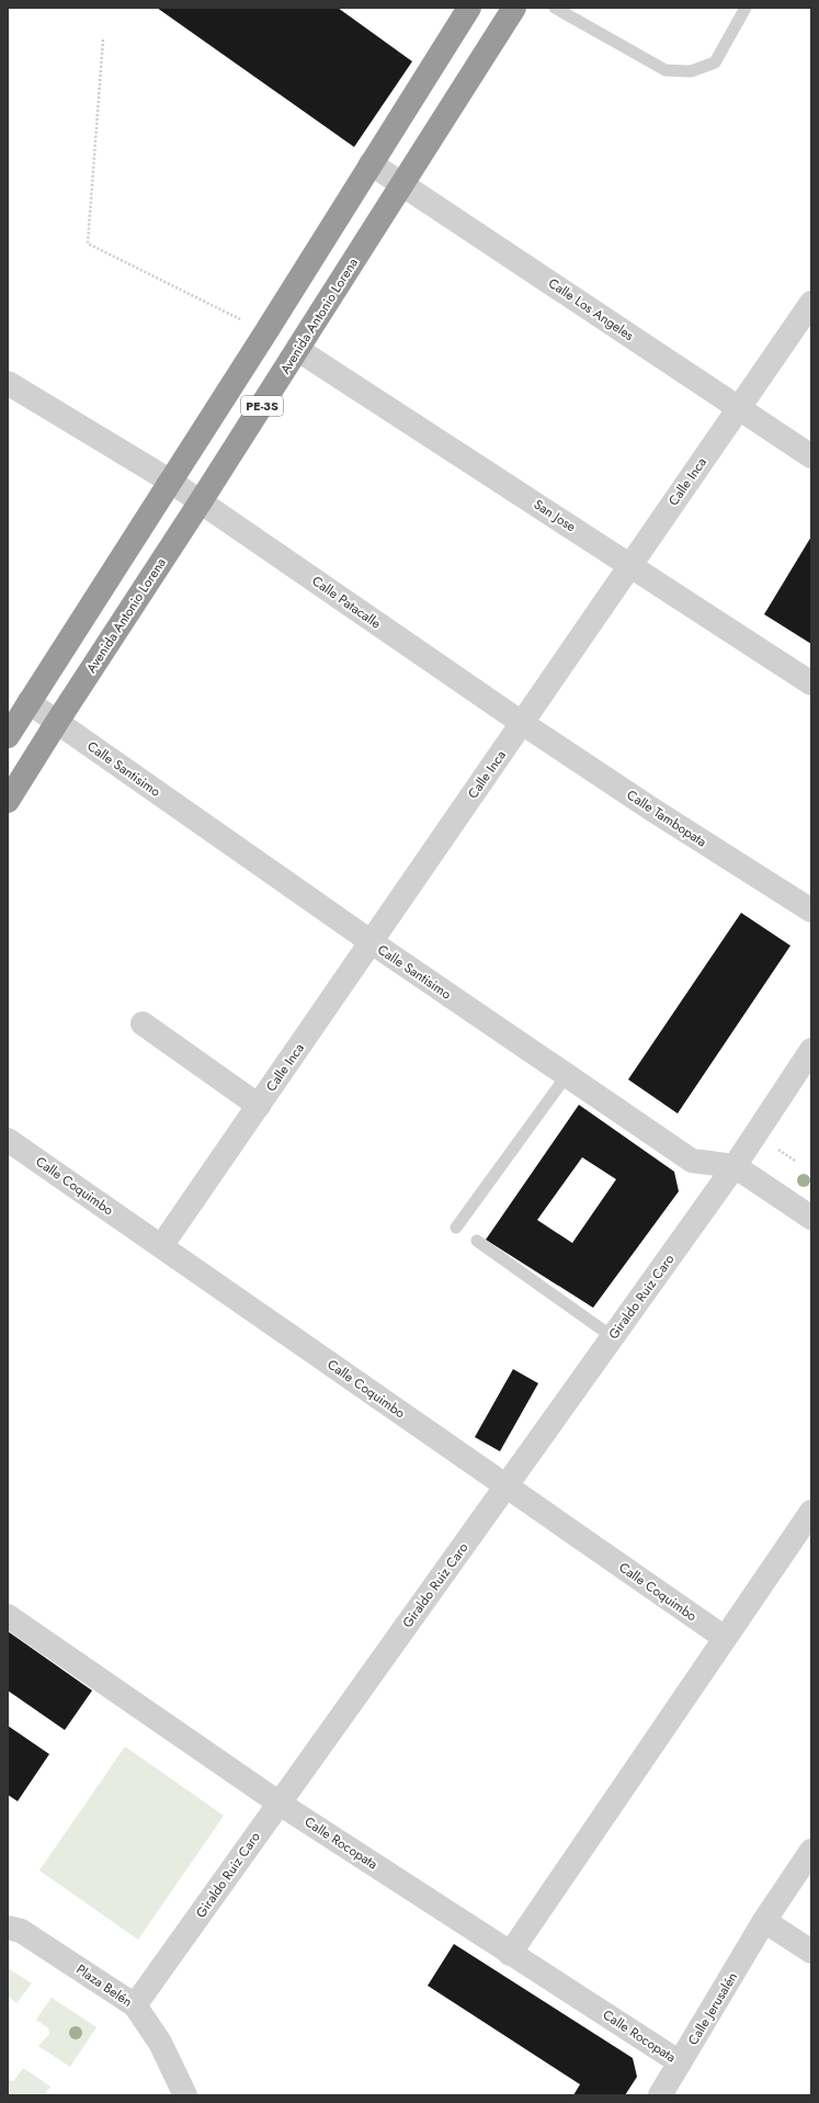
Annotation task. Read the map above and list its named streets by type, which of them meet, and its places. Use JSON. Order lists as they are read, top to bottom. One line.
{"streets":{"highway":["Avenida Antonio Lorena","PE-3S"],"street":["Calle Los Angeles","Calle Inca","San Jose","Calle Patacalle","Calle Santisimo","Calle Tambopata","Calle Coquimbo","Giraldo Ruiz Caro","Calle Rocopata","Plaza Belén","Calle Jerusalén"]},"crossings":[["Calle Los Angeles","Avenida Antonio Lorena"],["Calle Los Angeles","PE-3S"],["Calle Los Angeles","Calle Inca"],["Avenida Antonio Lorena","San Jose"],["Avenida Antonio Lorena","Calle Patacalle"],["Avenida Antonio Lorena","Calle Santisimo"],["PE-3S","Calle Patacalle"],["PE-3S","Calle Santisimo"],["Calle Inca","San Jose"],["Calle Inca","Calle Patacalle"],["Calle Inca","Calle Santisimo"],["Calle Inca","Calle Tambopata"],["Calle Inca","Calle Coquimbo"],["Calle Patacalle","Calle Tambopata"],["Calle Santisimo","Giraldo Ruiz Caro"],["Calle Coquimbo","Giraldo Ruiz Caro"],["Giraldo Ruiz Caro","Calle Rocopata"],["Giraldo Ruiz Caro","Plaza Belén"],["Calle Rocopata","Calle Jerusalén"]]}
